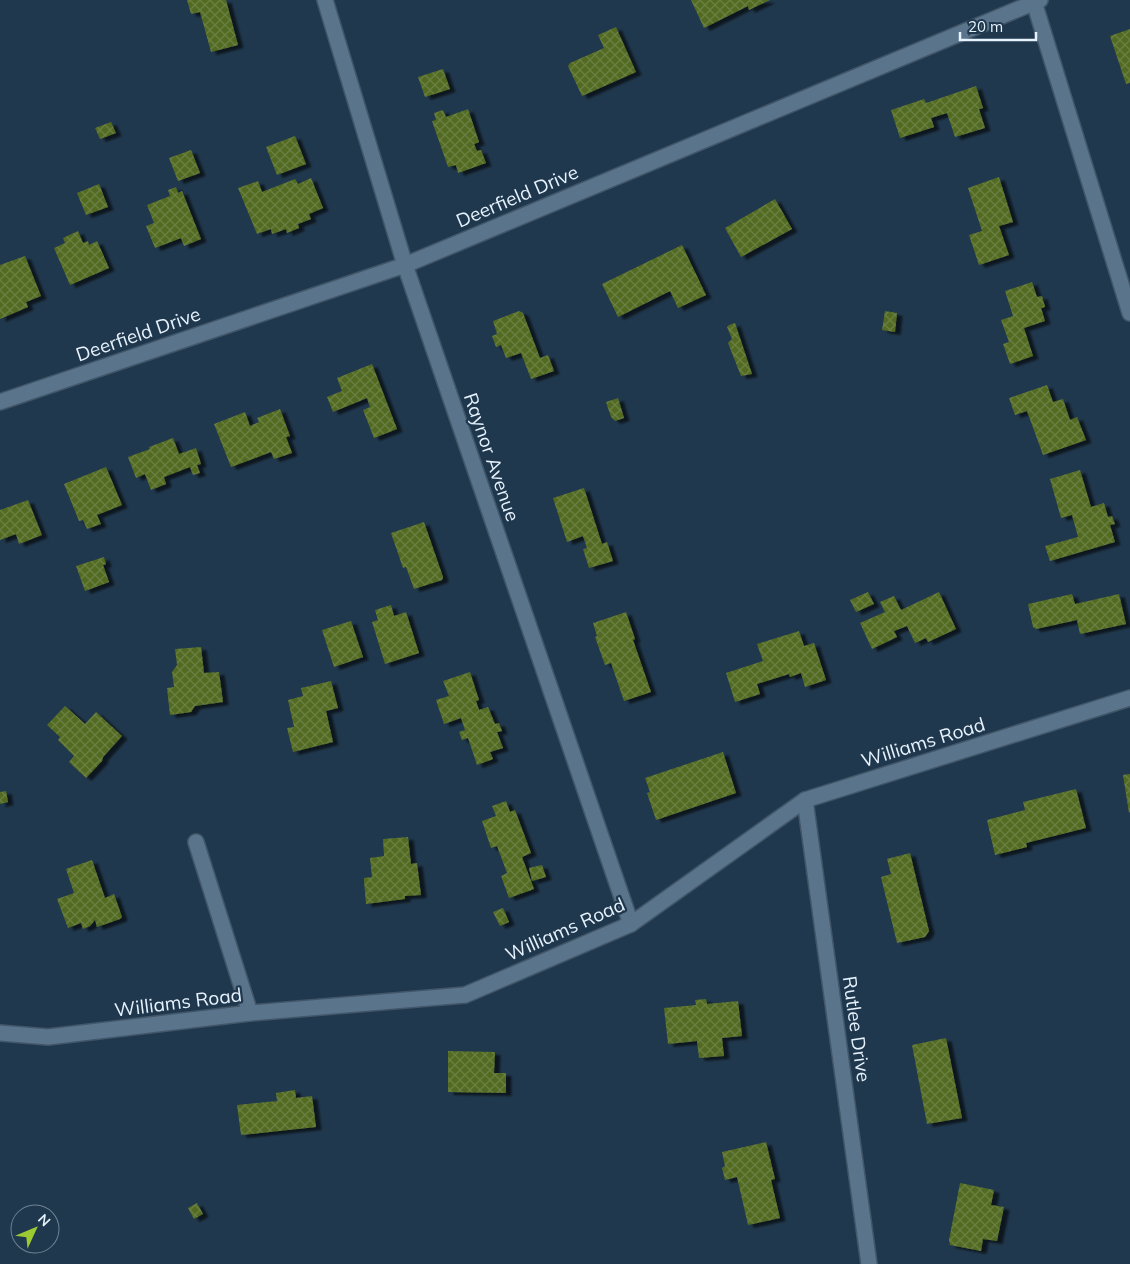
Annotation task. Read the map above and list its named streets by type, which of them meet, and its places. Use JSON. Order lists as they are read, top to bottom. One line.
{"streets":{"street":["Deerfield Drive","Raynor Avenue","Williams Road","Rutlee Drive"]},"crossings":[["Deerfield Drive","Raynor Avenue"],["Raynor Avenue","Williams Road"],["Williams Road","Rutlee Drive"]],"scale_bar":"20 m","north":"top right"}
